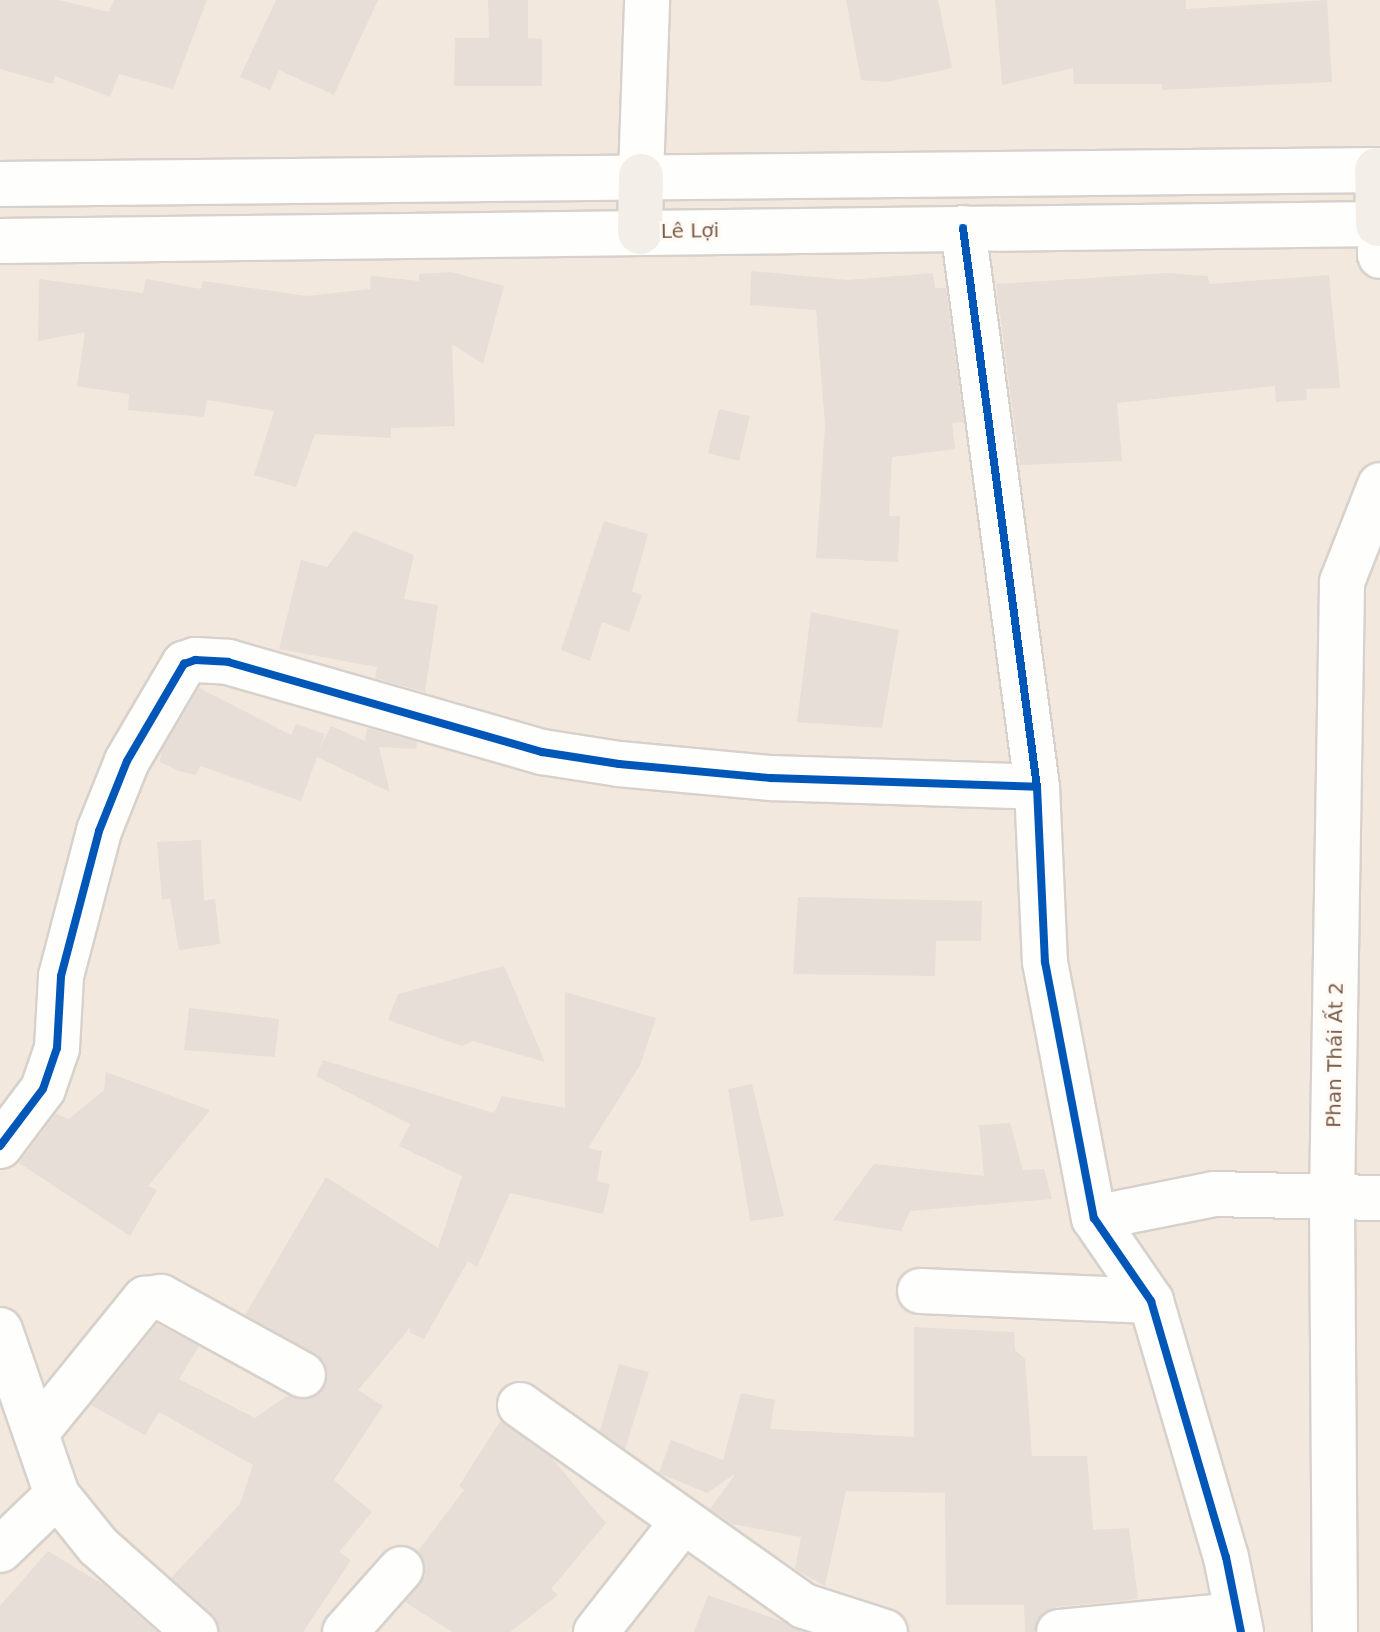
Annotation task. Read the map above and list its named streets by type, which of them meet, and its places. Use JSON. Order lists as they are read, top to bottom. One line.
{"streets":{"street":["Lê Lợi","Phan Thái Ất 2"]}}
